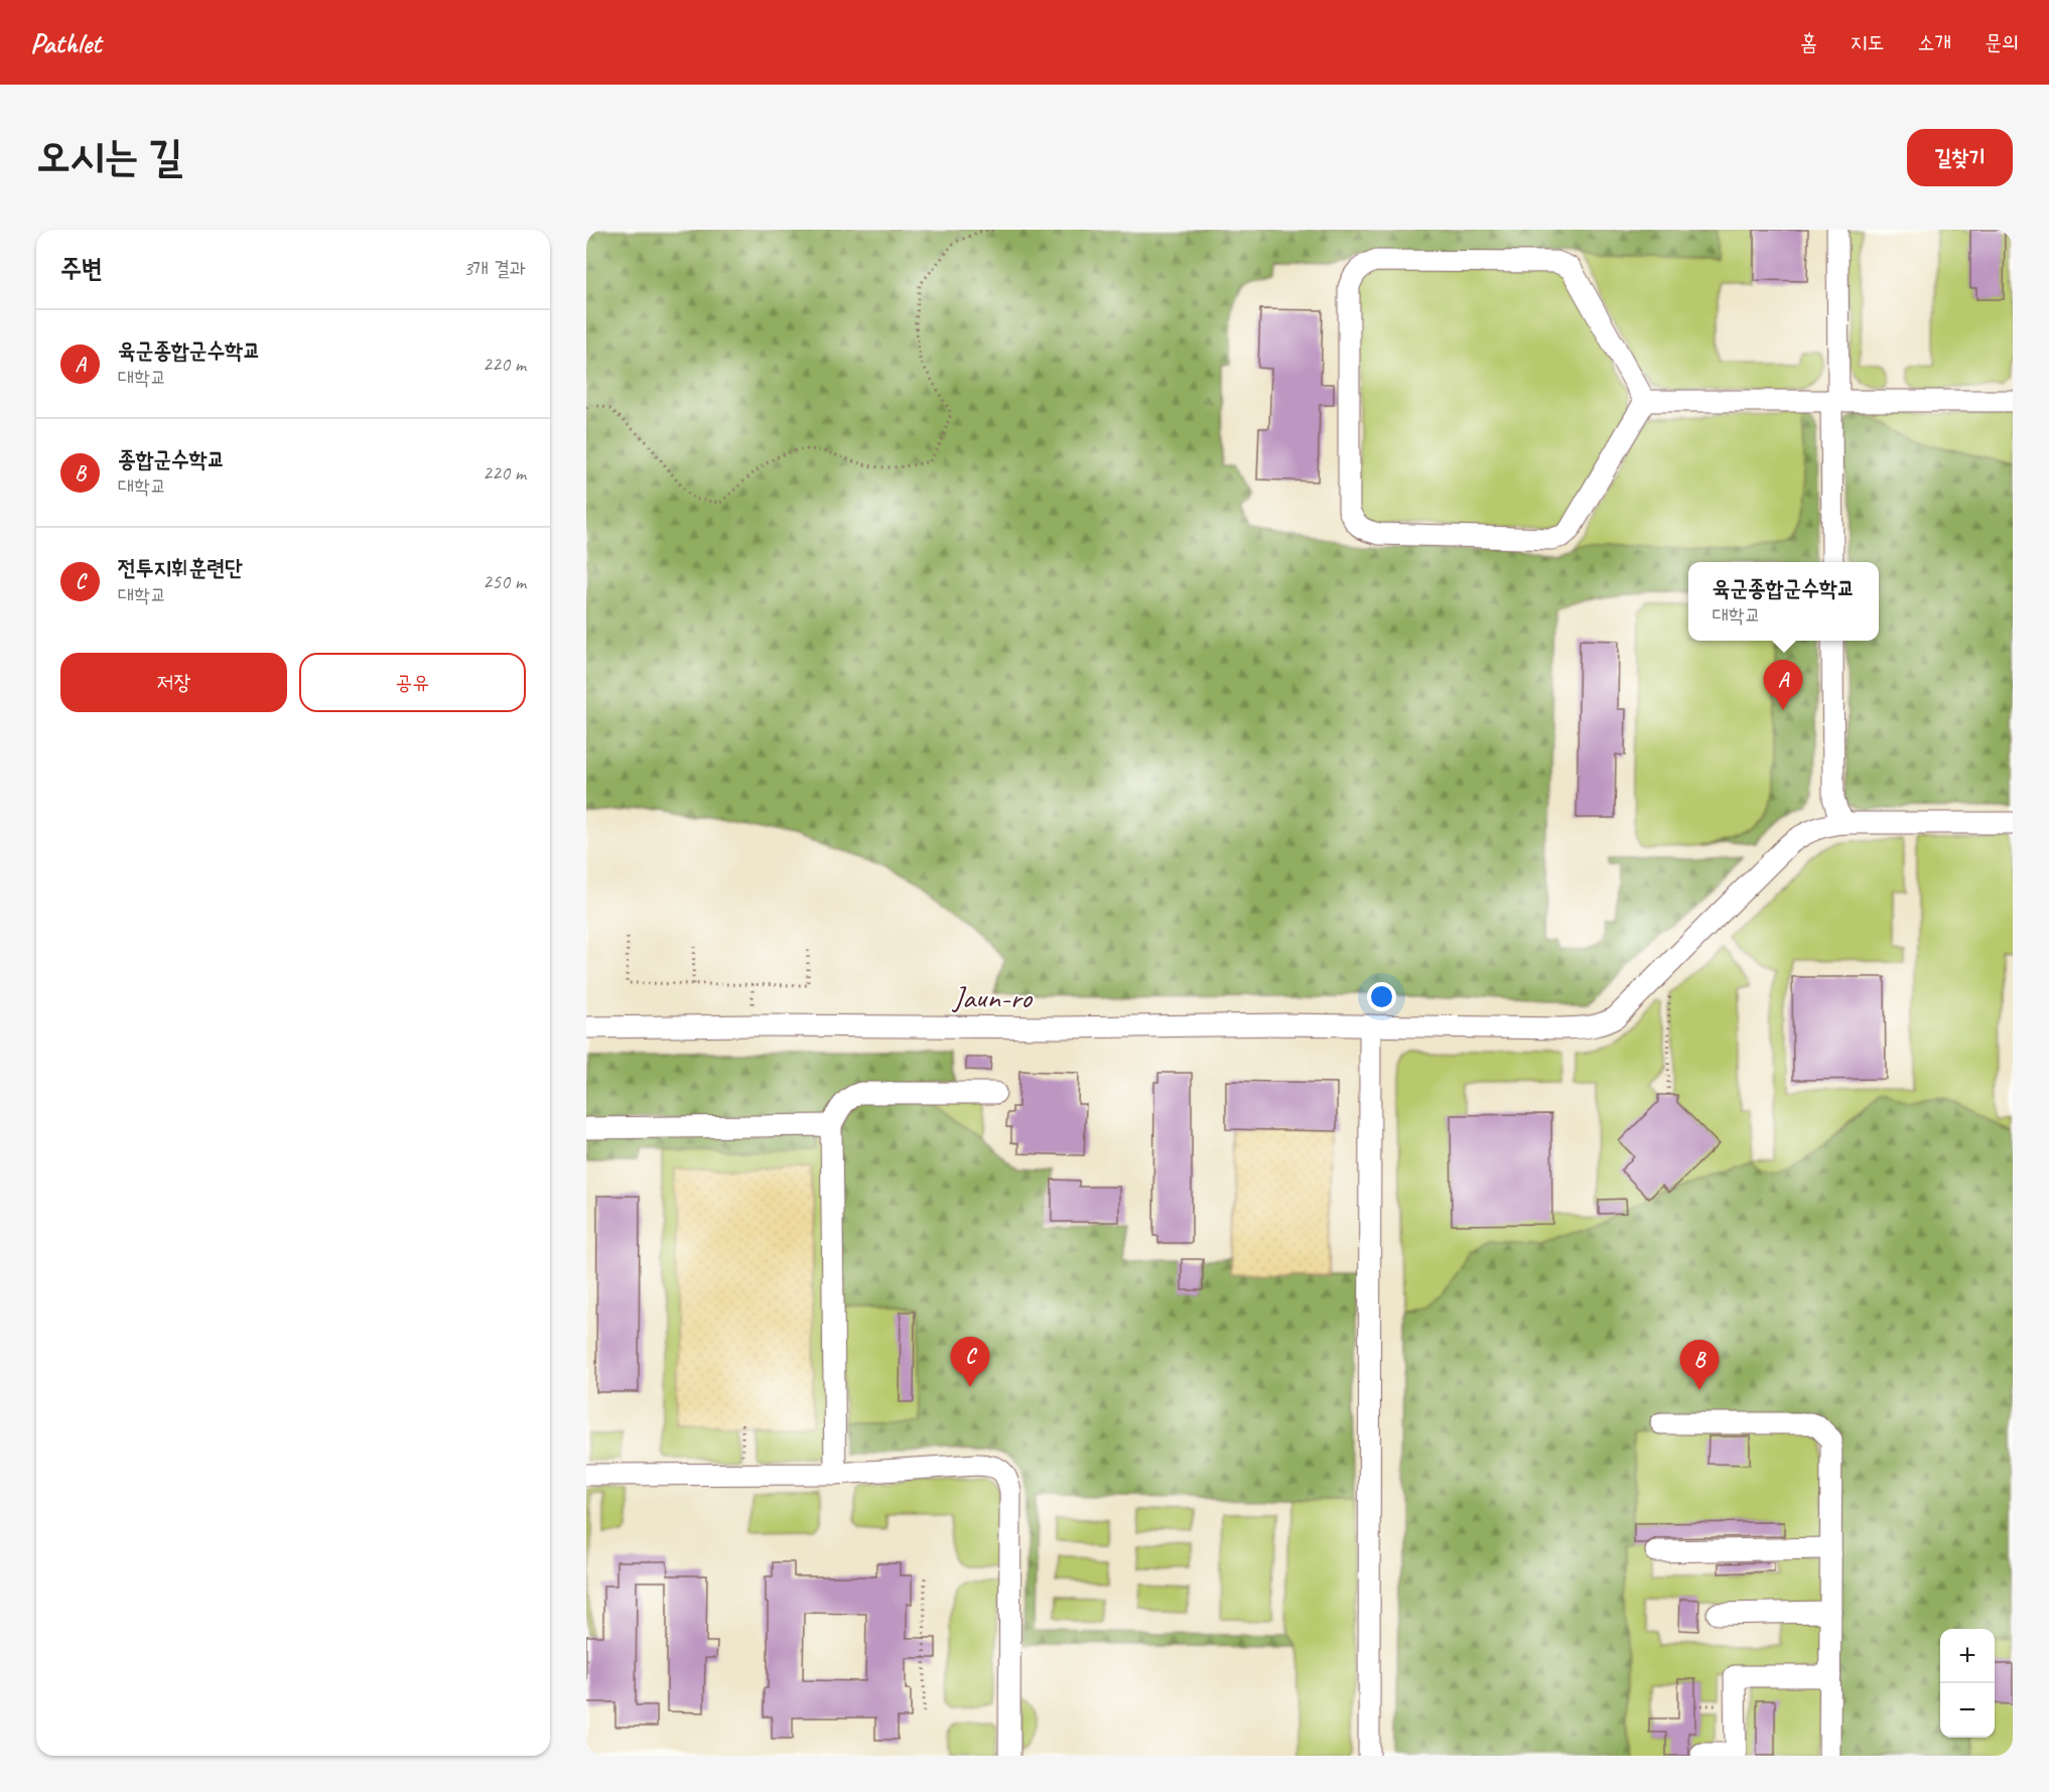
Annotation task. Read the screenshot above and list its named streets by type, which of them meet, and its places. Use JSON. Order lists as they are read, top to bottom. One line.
{"streets":{"street":["Jaun-ro"]},"page":{"header":"Pathlet","nav":["홈","지도","소개","문의"],"buttons":["길찾기",["저장","공유"]],"title":"오시는 길","heading":["주변","3개 결과"],"list":[{"mark":"A","name":"육군종합군수학교","note":"대학교","value":"220 m"},{"mark":"B","name":"종합군수학교","note":"대학교","value":"220 m"},{"mark":"C","name":"전투지휘훈련단","note":"대학교","value":"250 m"}],"popup":["육군종합군수학교","대학교"],"pins":["A","C","B"],"map_buttons":["+","−"]}}
